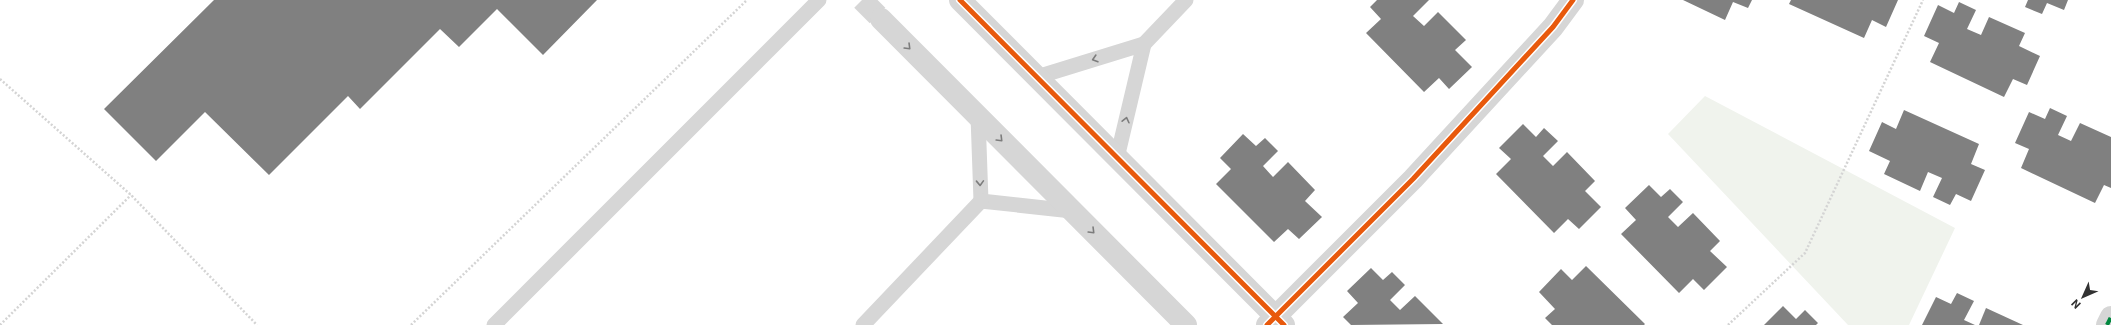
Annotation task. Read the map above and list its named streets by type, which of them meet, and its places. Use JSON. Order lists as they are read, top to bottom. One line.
{"north":"bottom left"}
